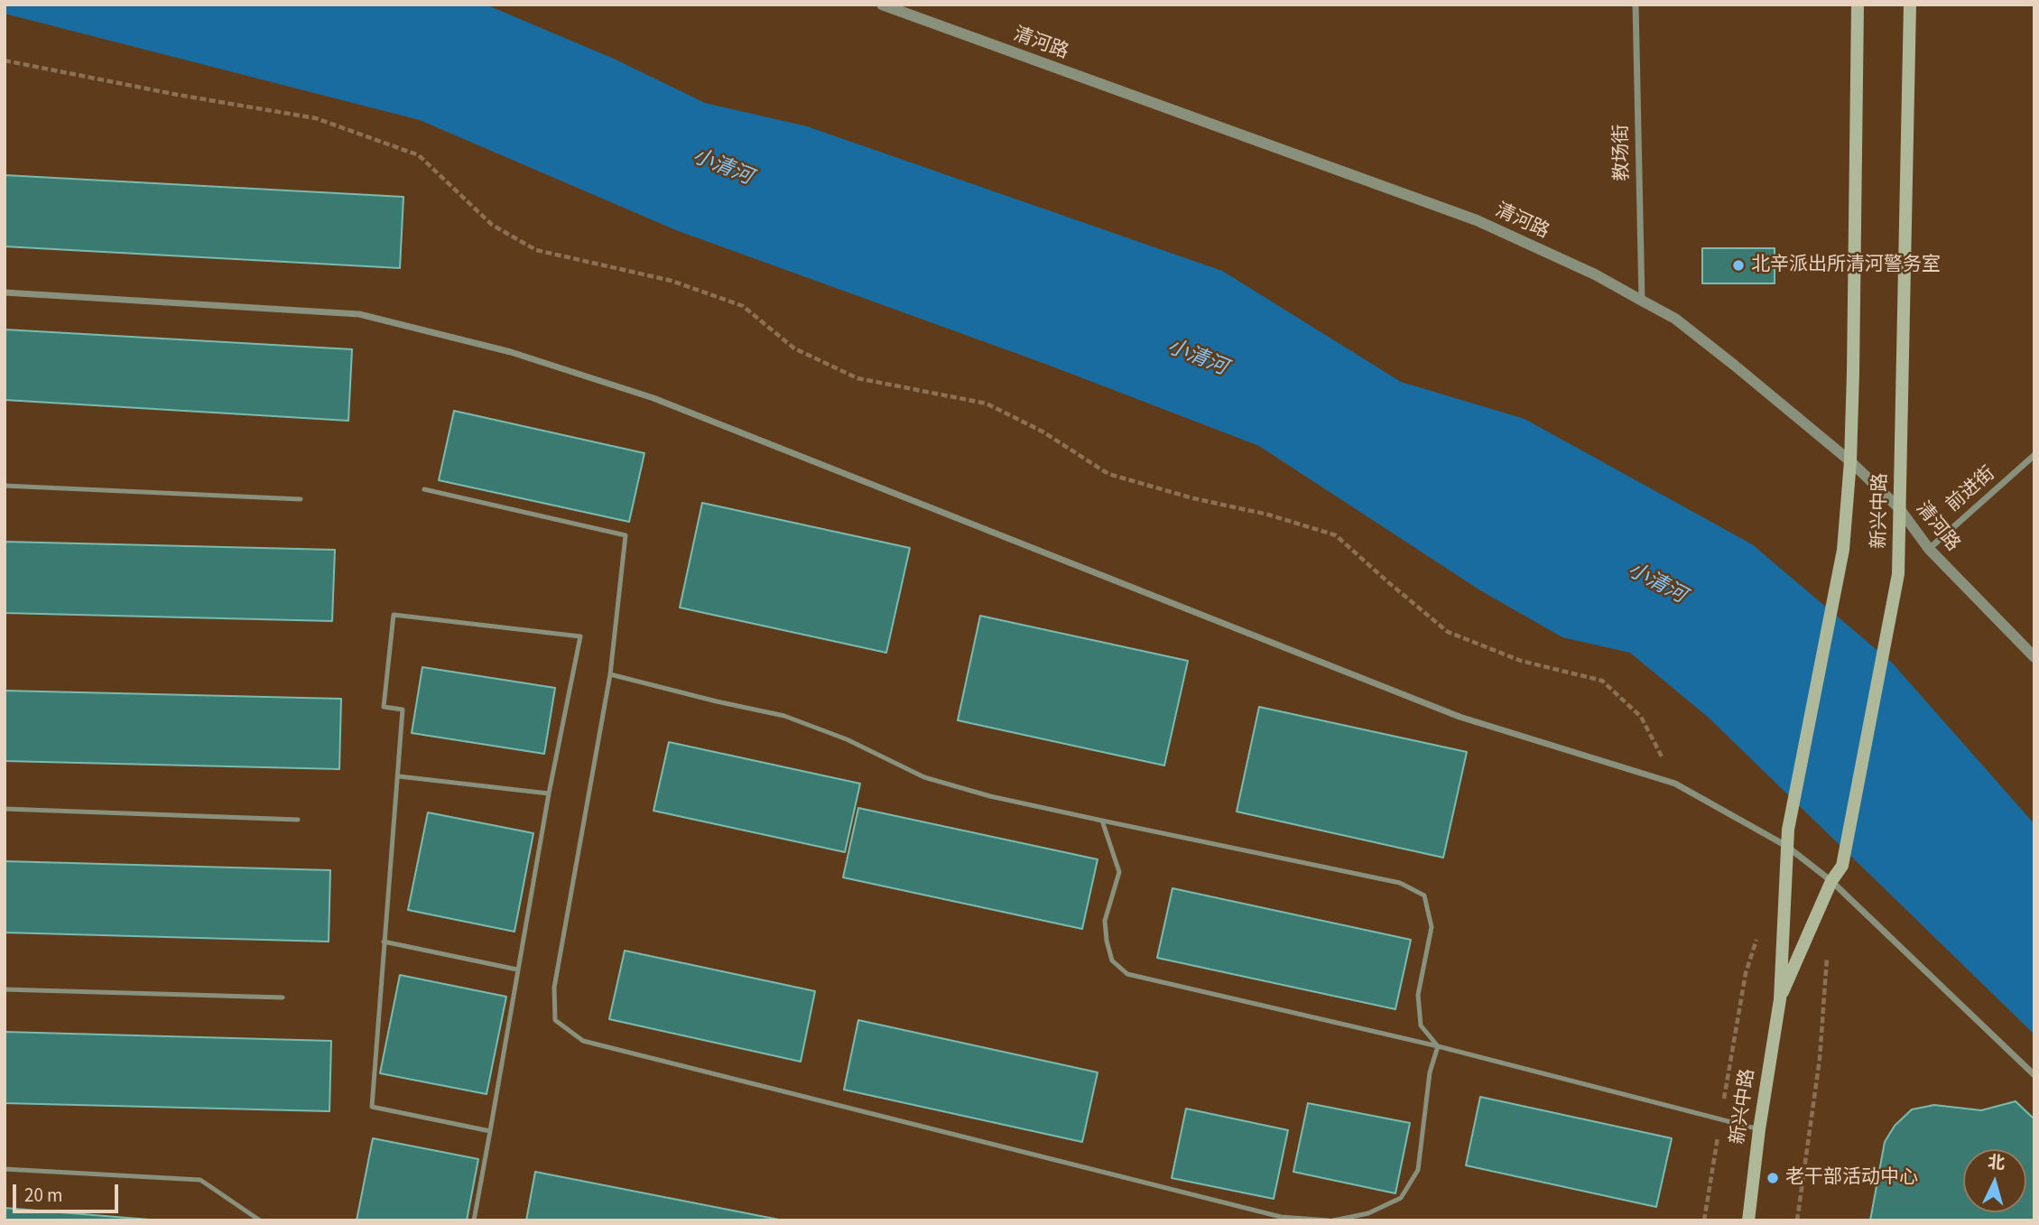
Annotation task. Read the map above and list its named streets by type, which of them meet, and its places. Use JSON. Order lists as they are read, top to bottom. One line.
{"streets":{"main road":["新兴中路"],"street":["清河路","教场街","前进街"]},"crossings":[["清河路","教场街"],["清河路","前进街"],["清河路","新兴中路"]],"water":["小清河"],"places":["北辛派出所清河警务室","老干部活动中心"],"scale_bar":"20 m","north":"top"}
